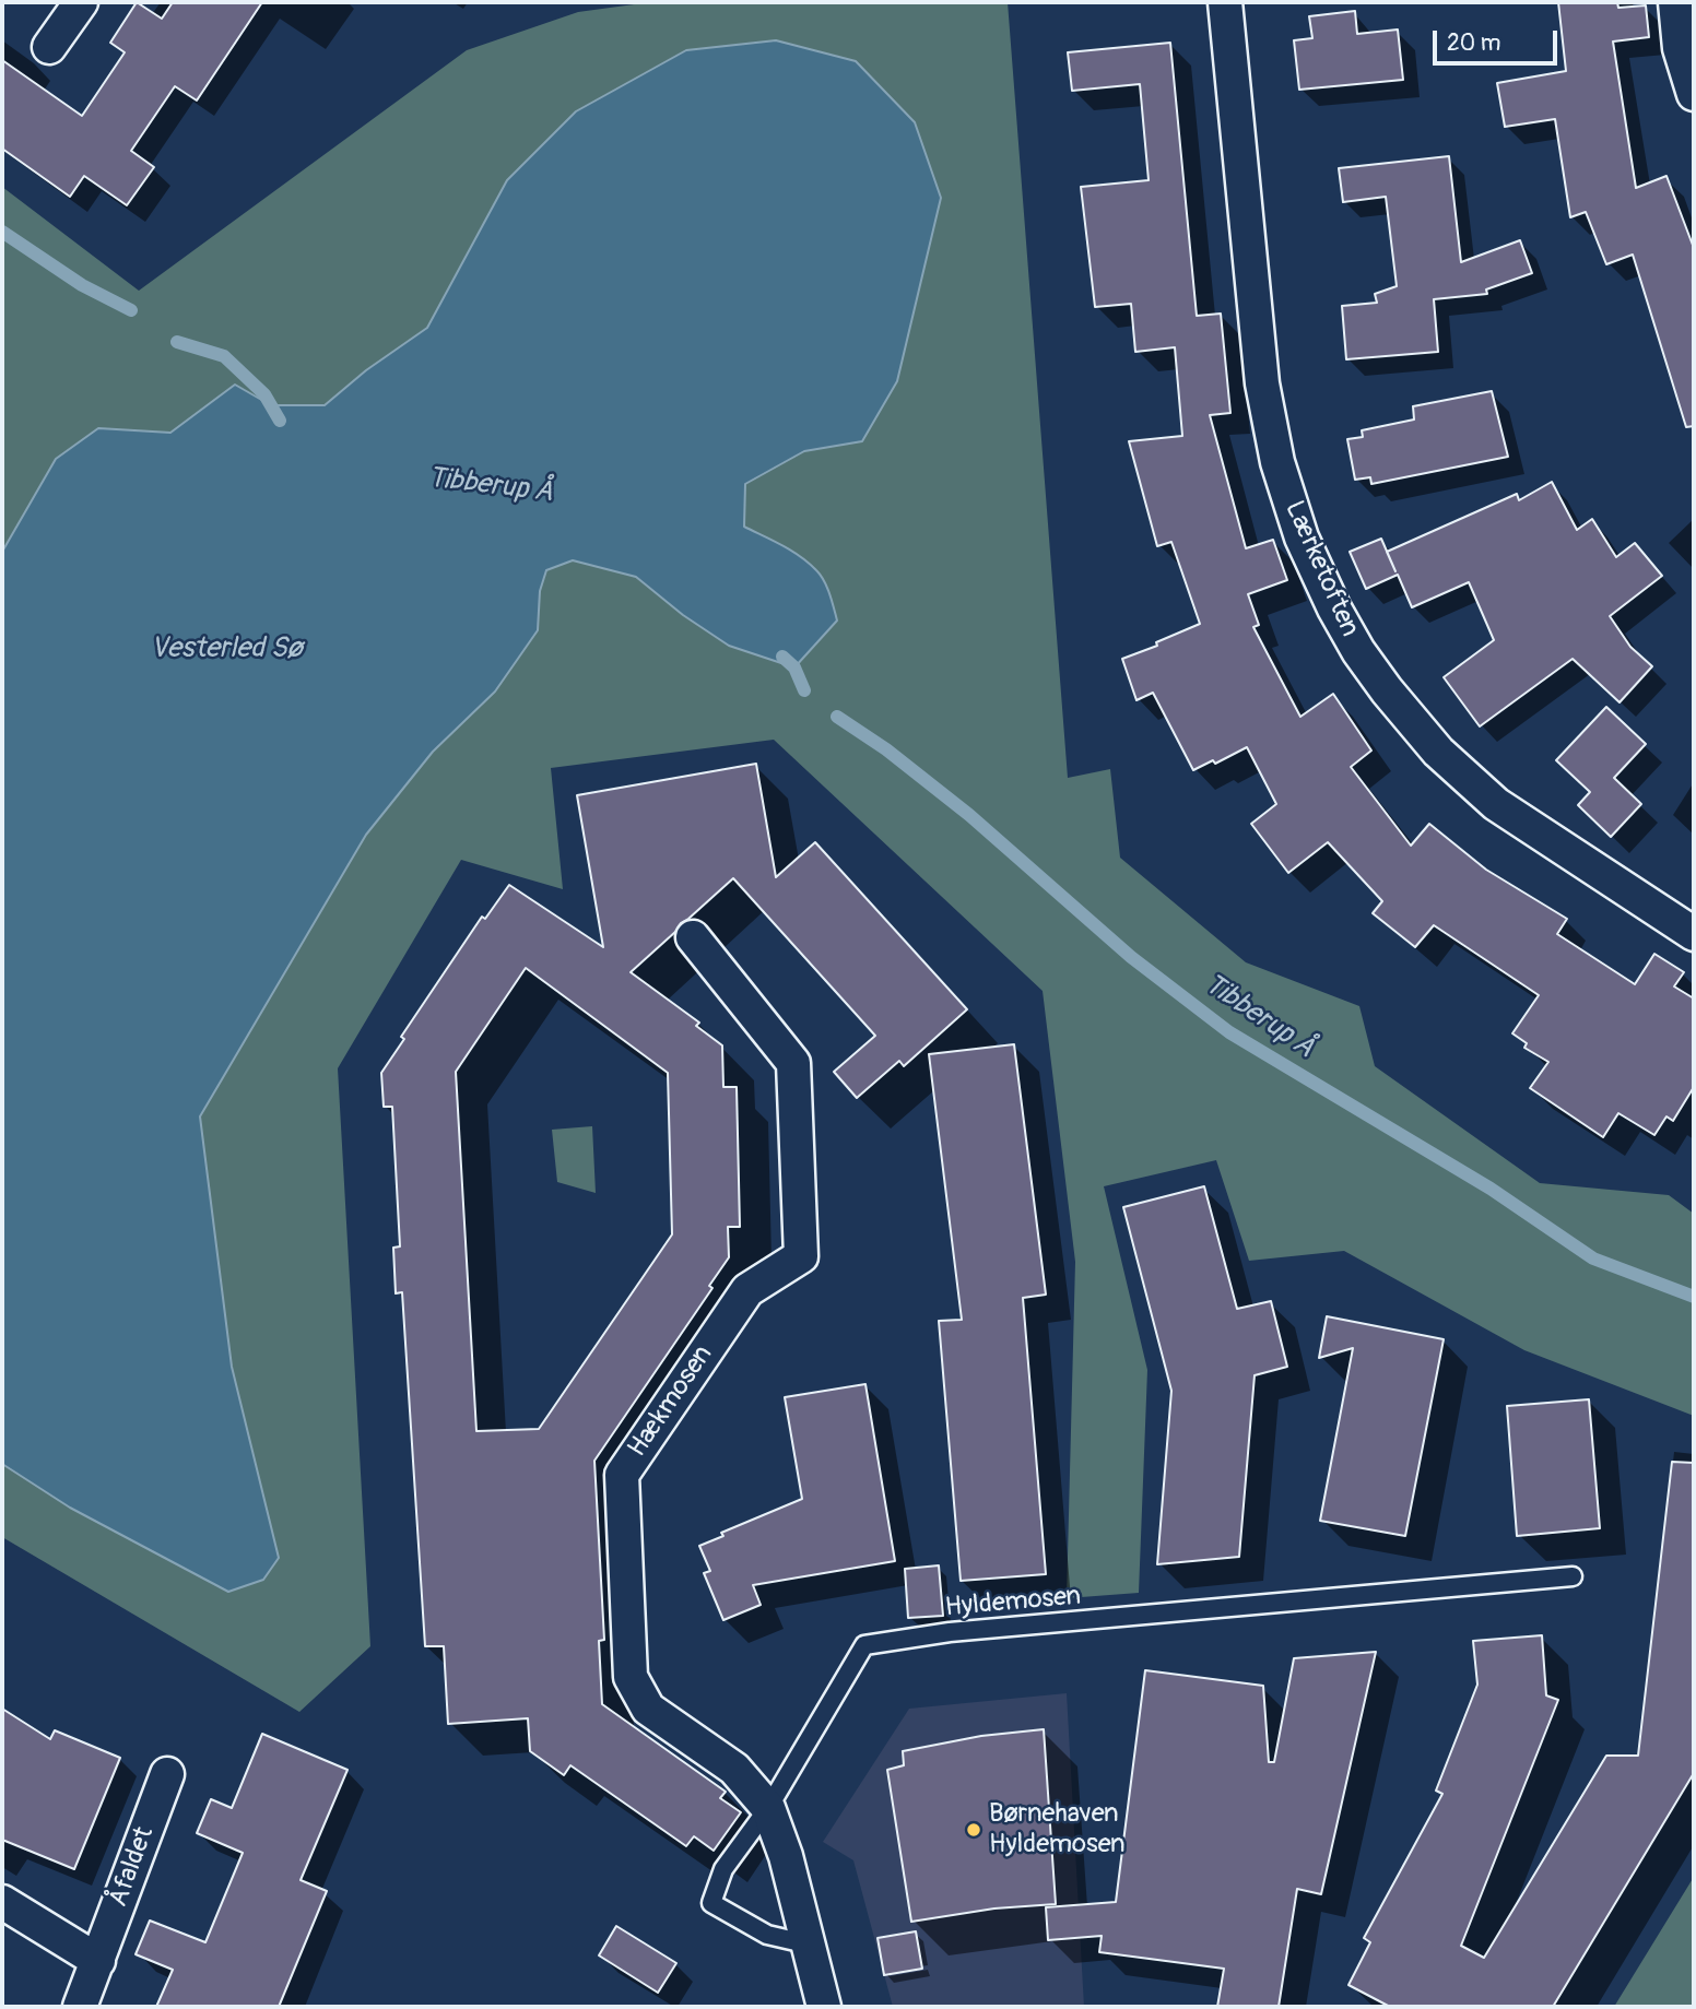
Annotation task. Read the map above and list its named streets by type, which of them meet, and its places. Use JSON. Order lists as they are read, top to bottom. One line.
{"streets":{"street":["Lærketoften","Hækmosen","Åfaldet"],"lane":["Hyldemosen"]},"crossings":[["Hækmosen","Hyldemosen"]],"water":["Tibberup Å","Vesterled Sø"],"places":["Børnehaven Hyldemosen"],"scale_bar":"20 m"}
